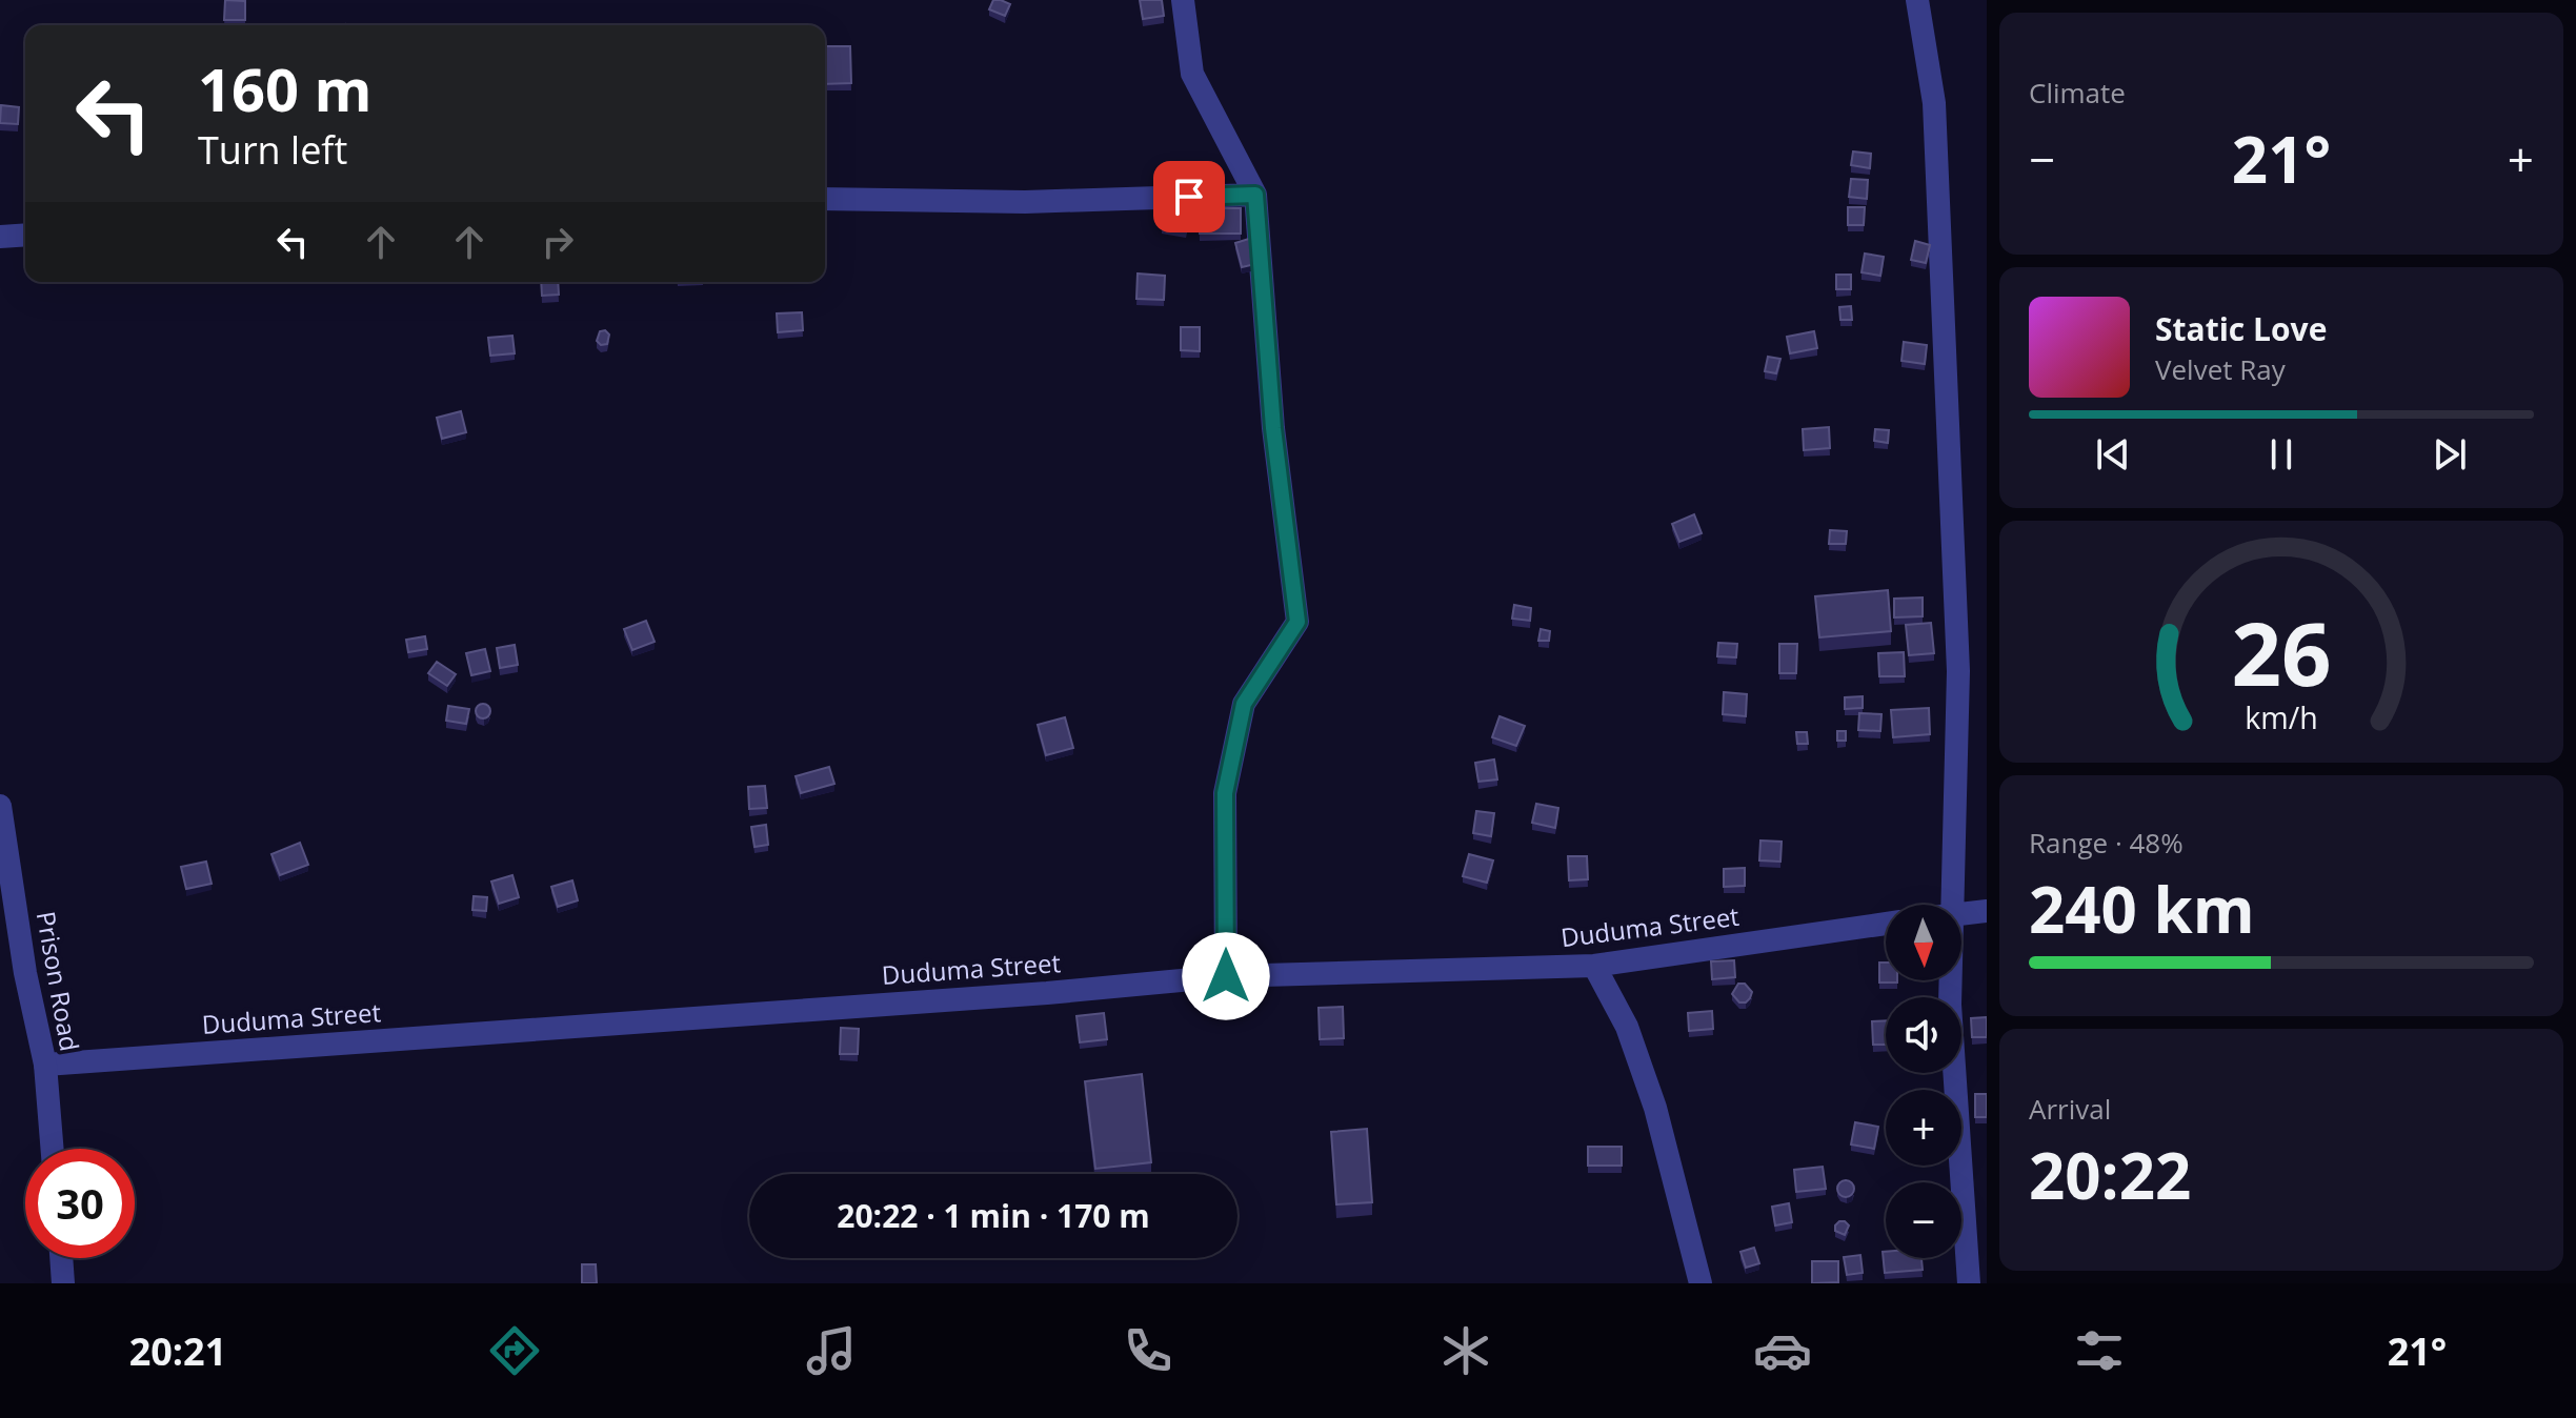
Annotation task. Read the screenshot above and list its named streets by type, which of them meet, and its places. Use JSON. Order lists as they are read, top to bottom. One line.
{"streets":{"street":["Duduma Street","Prison Road"]},"crossings":[["Duduma Street","Prison Road"]],"north":"bottom","page":{"tile":["Climate",["Range · 48%","240 km"],["Arrival","20:22"]],"turn":["160 m","Turn left"],"heat":["−","21°","+"],"song":["Static Love","Velvet Ray"],"map_buttons":["+","−"],"limit":"30","trip":"20:22 · 1 min · 170 m","tabs":["20:21","21°"],"gauge":["26","km/h"]}}
